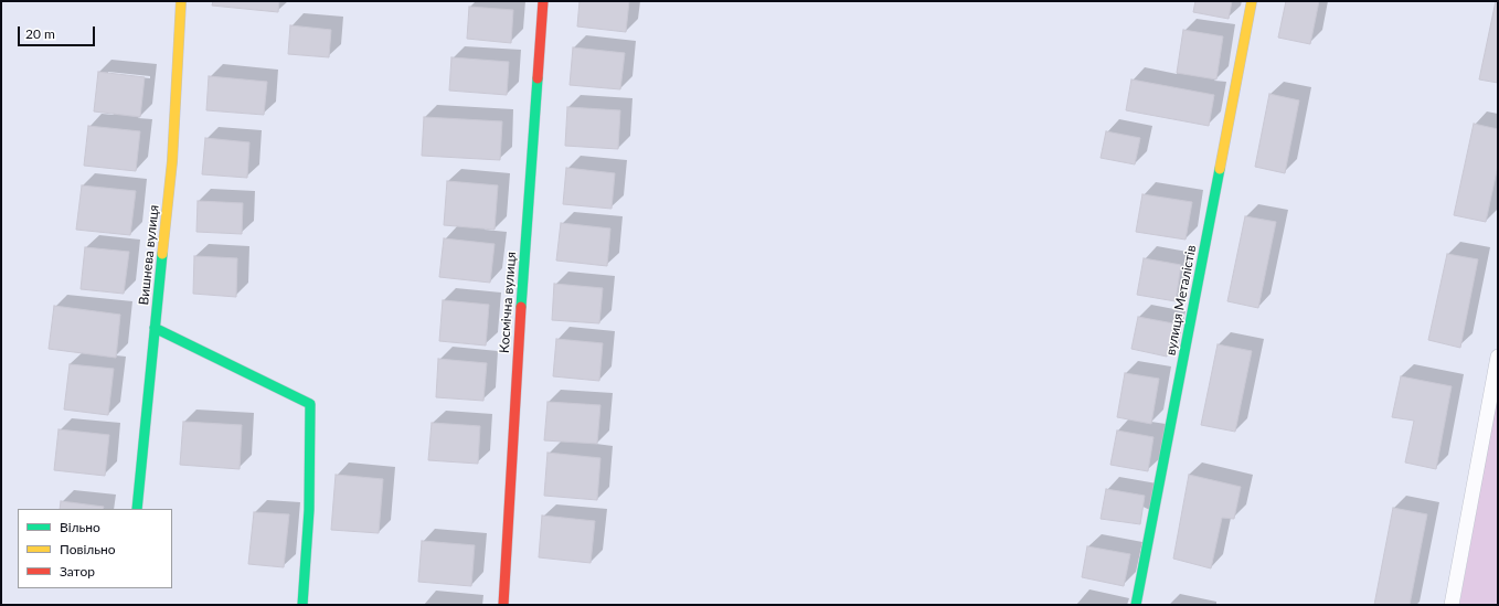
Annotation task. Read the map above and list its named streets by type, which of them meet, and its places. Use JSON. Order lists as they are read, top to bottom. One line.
{"streets":{"street":["Вишнева вулиця","вулиця Металістів","Космічна вулиця"]},"legend":["Вільно","Повільно","Затор"],"scale_bar":"20 m"}
